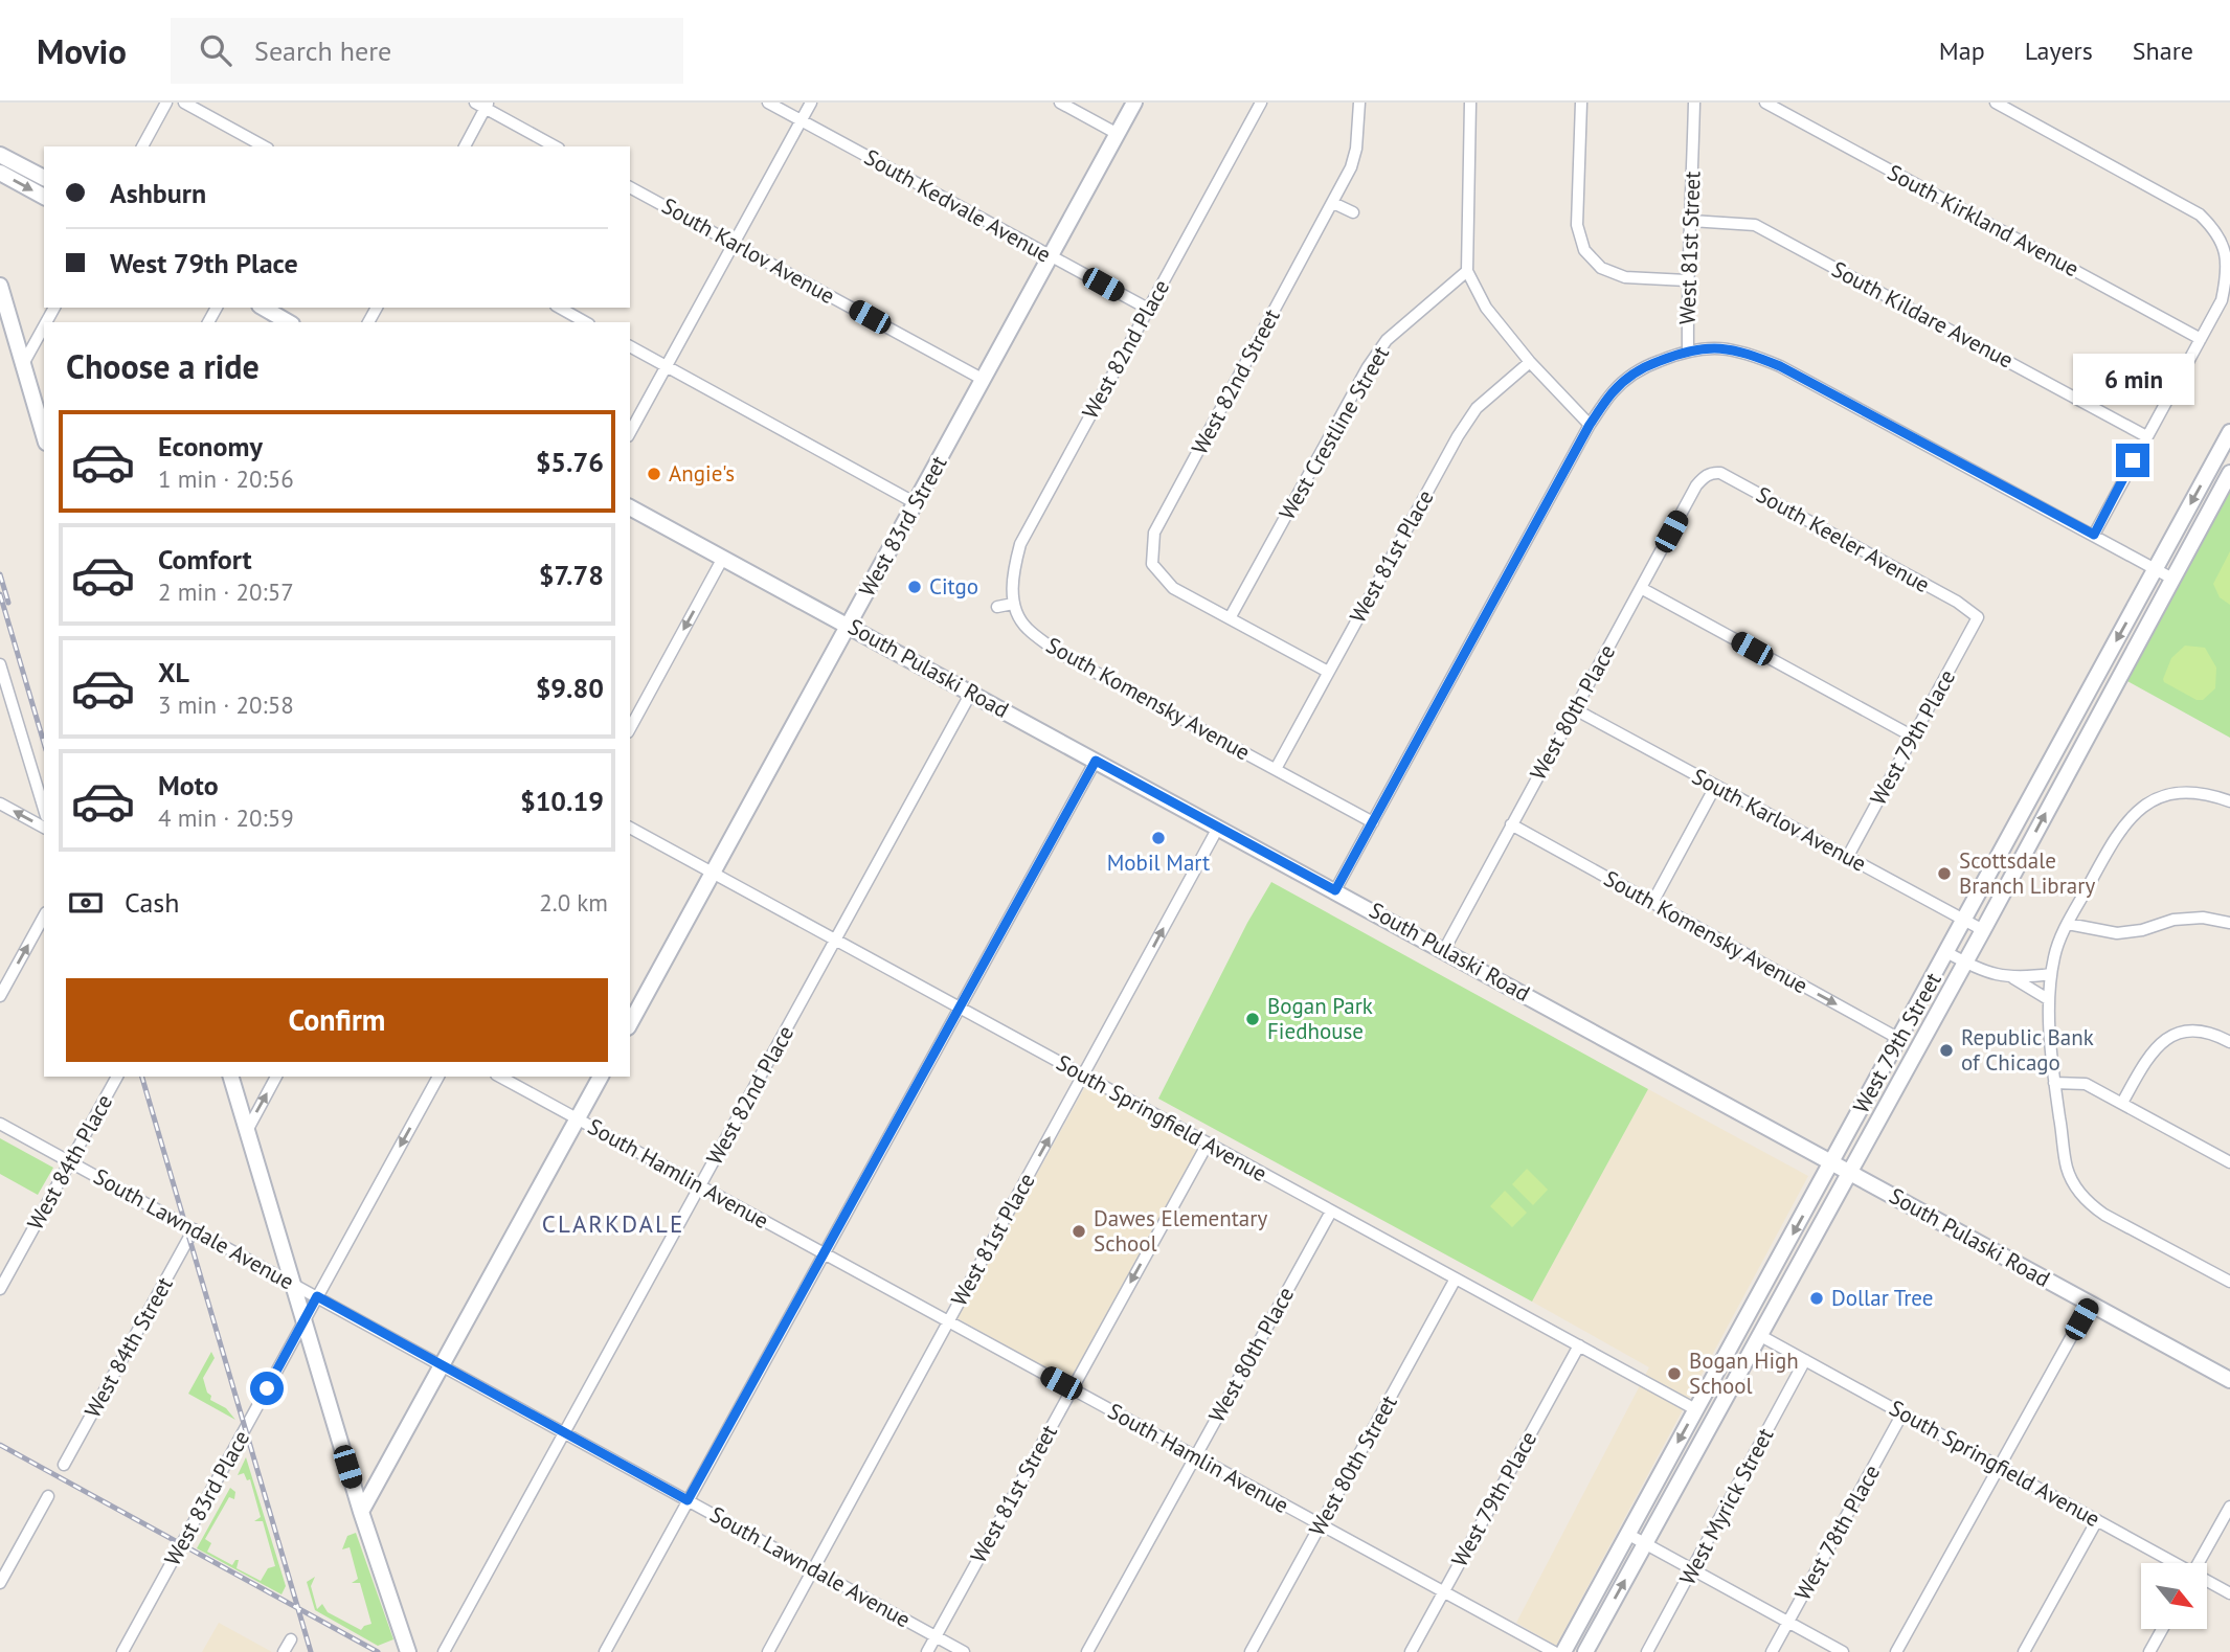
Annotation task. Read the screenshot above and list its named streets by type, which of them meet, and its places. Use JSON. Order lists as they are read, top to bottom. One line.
{"streets":{"main road":["West 83rd Street","South Pulaski Road","West 79th Street"],"street":["South Kedvale Avenue","South Kirkland Avenue","West 81st Street","South Karlov Avenue","South Kildare Avenue","West 82nd Place","West 82nd Street","West Crestline Street","South Keeler Avenue","West 81st Place","South Komensky Avenue","West 80th Place","West 79th Place","South Springfield Avenue","West 84th Place","South Hamlin Avenue","South Lawndale Avenue","West 84th Street","West 80th Street","West 83rd Place","West Myrick Street","West 78th Place"]},"crossings":[["South Kedvale Avenue","West 82nd Place"],["South Kedvale Avenue","West 83rd Street"],["West 81st Street","South Kildare Avenue"],["West 81st Street","South Pulaski Road"],["West 81st Street","South Komensky Avenue"],["West 81st Street","South Springfield Avenue"],["West 81st Street","South Hamlin Avenue"],["West 81st Street","South Lawndale Avenue"],["South Karlov Avenue","West 83rd Street"],["South Karlov Avenue","West 80th Place"],["South Karlov Avenue","West 79th Place"],["South Karlov Avenue","West 79th Street"],["West 82nd Place","South Pulaski Road"],["West 82nd Place","South Komensky Avenue"],["West 82nd Place","South Springfield Avenue"],["West 82nd Place","South Hamlin Avenue"],["West 82nd Place","South Lawndale Avenue"],["West 82nd Street","West Crestline Street"],["West 83rd Street","South Pulaski Road"],["West 83rd Street","South Springfield Avenue"],["South Keeler Avenue","West 80th Place"],["South Keeler Avenue","West 79th Place"],["West 81st Place","South Pulaski Road"],["West 81st Place","South Komensky Avenue"],["West 81st Place","South Springfield Avenue"],["West 81st Place","South Hamlin Avenue"],["West 81st Place","South Lawndale Avenue"],["South Pulaski Road","West 80th Place"],["South Pulaski Road","West 79th Street"],["South Komensky Avenue","West 80th Place"],["South Komensky Avenue","West 79th Street"],["West 80th Place","South Springfield Avenue"],["West 80th Place","South Hamlin Avenue"],["West 79th Place","South Springfield Avenue"],["West 79th Place","South Hamlin Avenue"],["West 79th Street","South Springfield Avenue"],["South Springfield Avenue","West 80th Street"],["South Springfield Avenue","West Myrick Street"],["South Springfield Avenue","West 78th Place"],["West 84th Place","South Lawndale Avenue"],["South Hamlin Avenue","West 80th Street"],["South Lawndale Avenue","West 84th Street"],["South Lawndale Avenue","West 83rd Place"]],"one_way":["West 81st Place","West 83rd Place"],"districts":["CLARKDALE"],"places":["Angie's","Citgo","Mobil Mart","Scottsdale Branch Library","Bogan Park Fiedhouse","Republic Bank of Chicago","Dawes Elementary School","Dollar Tree","Bogan High School"],"north":"bottom right","page":{"header":"Movio","search":"Search here","nav":["Map","Layers","Share"],"banner":["Ashburn","West 79th Place"],"heading":"Choose a ride","bubble":"6 min","list":[{"name":"Economy","note":"1 min · 20:56","value":"$5.76"},{"name":"Comfort","note":"2 min · 20:57","value":"$7.78"},{"name":"XL","note":"3 min · 20:58","value":"$9.80"},{"name":"Moto","note":"4 min · 20:59","value":"$10.19"}],"pay":["Cash","2.0 km"],"buttons":"Confirm"}}
